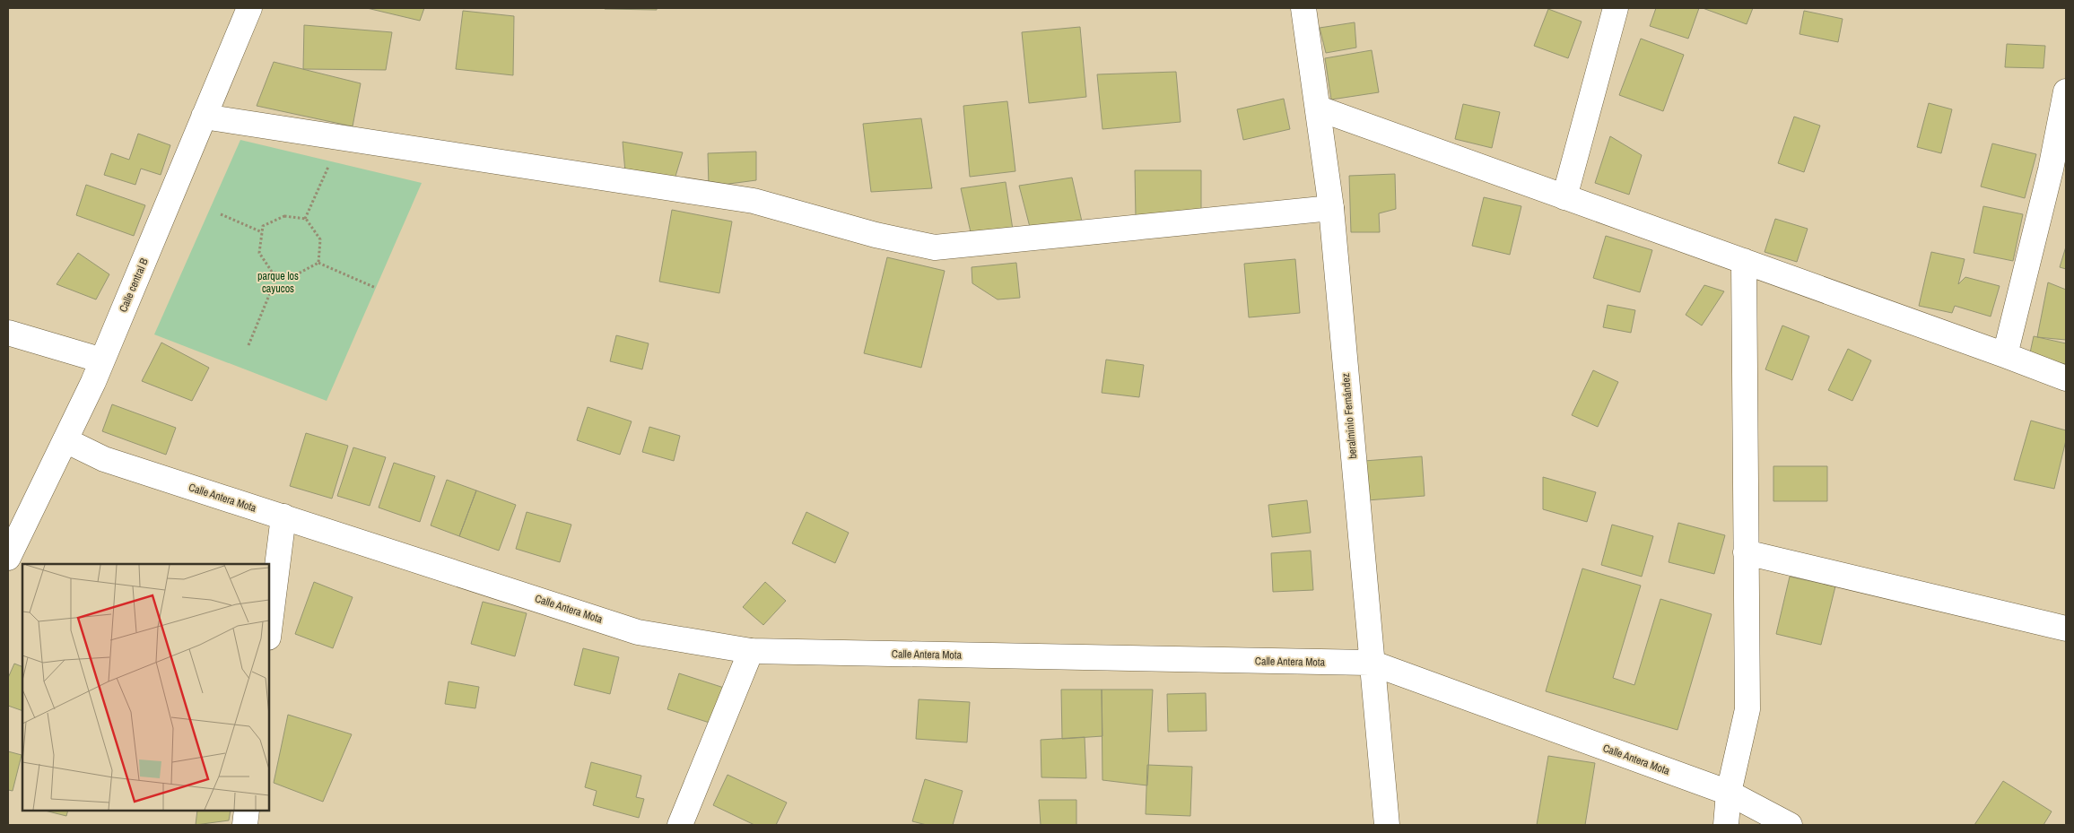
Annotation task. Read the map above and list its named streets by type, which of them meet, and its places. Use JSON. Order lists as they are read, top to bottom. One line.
{"streets":{"street":["Calle central B","beralminio Fernández","Calle Antera Mota"]},"crossings":[["Calle central B","Calle Antera Mota"],["beralminio Fernández","Calle Antera Mota"]],"parks":["parque los cayucos"]}
